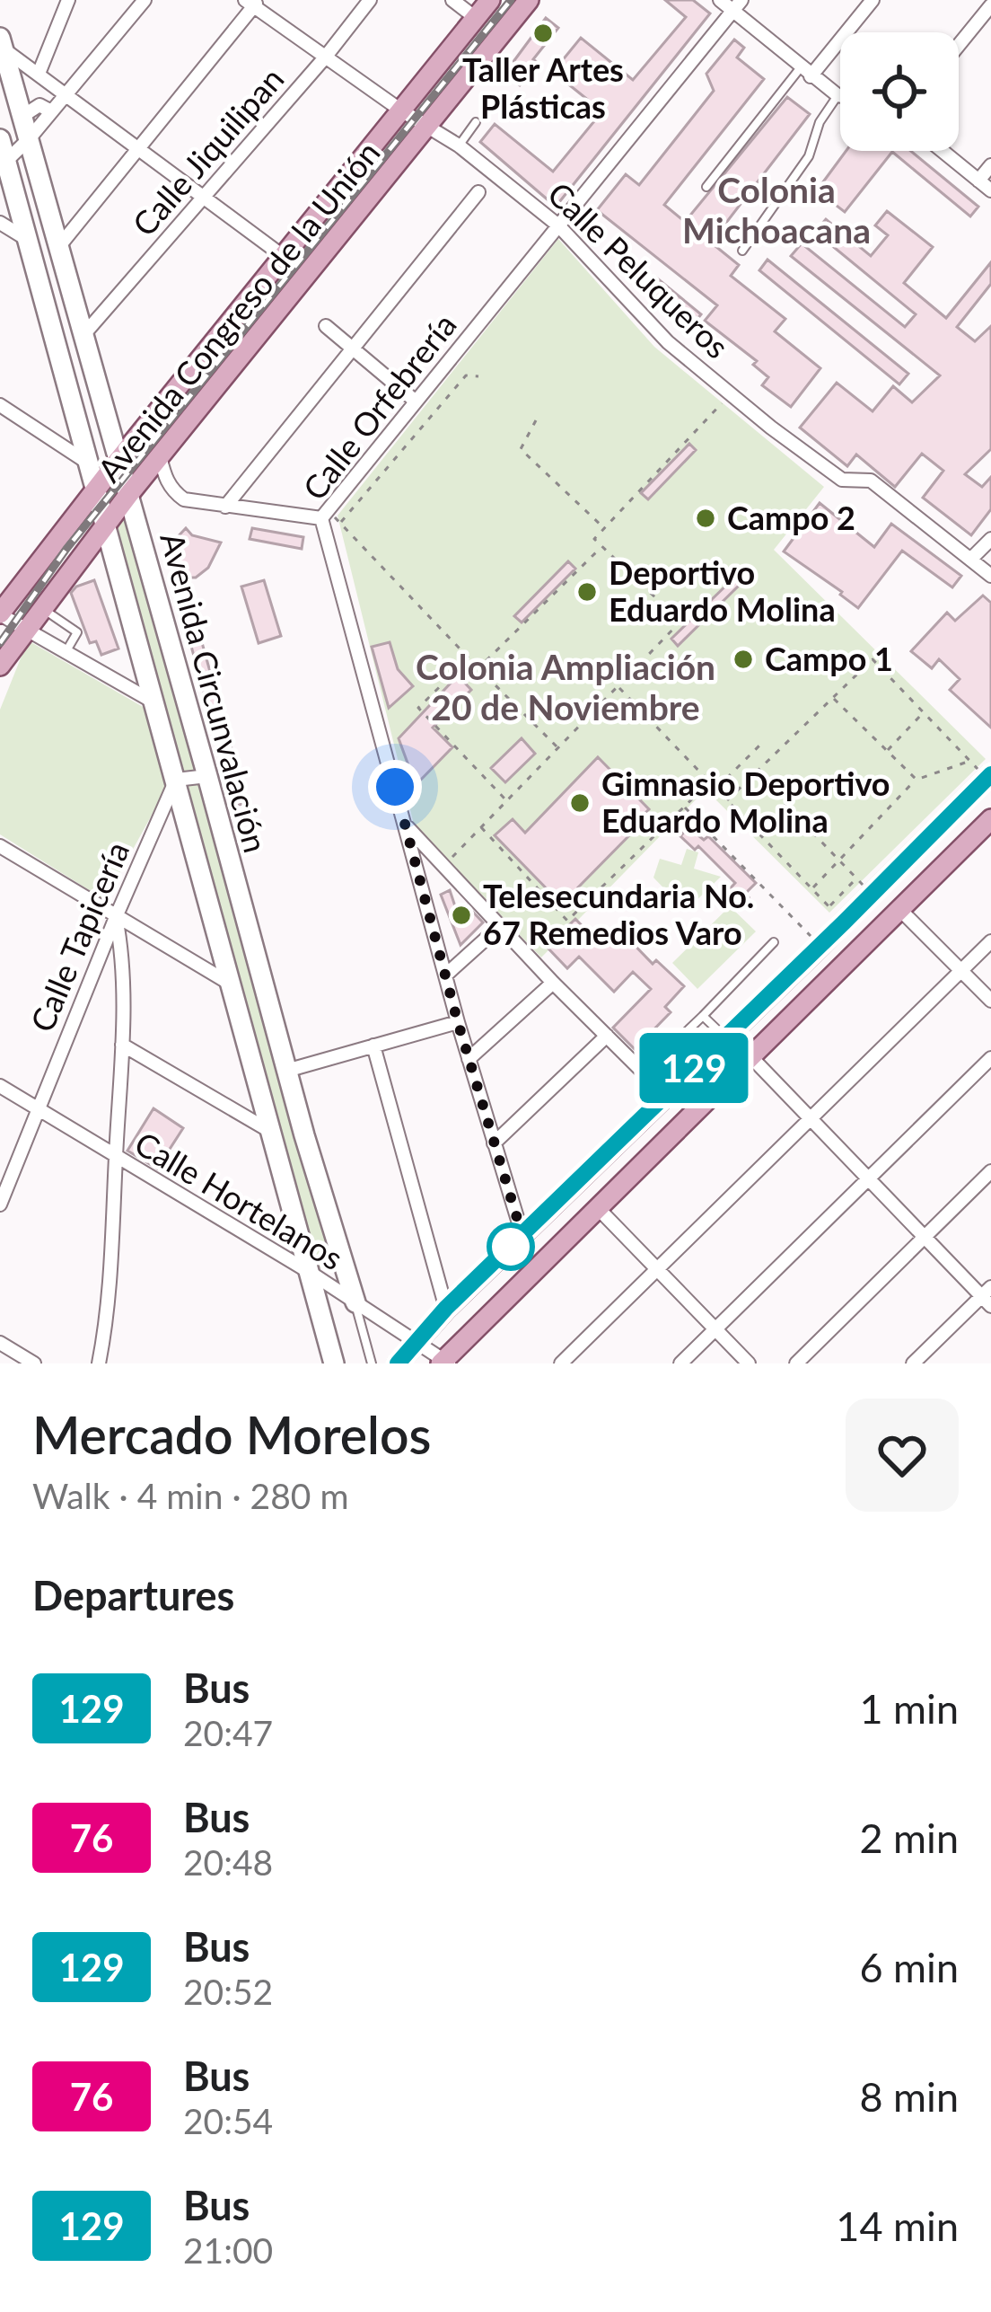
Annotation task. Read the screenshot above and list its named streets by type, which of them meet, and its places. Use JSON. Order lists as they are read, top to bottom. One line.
{"streets":{"main road":["Avenida Congreso de la Unión","Avenida Circunvalación"],"street":["Calle Jiquilipan","Calle Peluqueros","Calle Orfebrería","Calle Tapicería","Calle Hortelanos"]},"crossings":[["Calle Jiquilipan","Calle Peluqueros"],["Calle Jiquilipan","Avenida Circunvalación"],["Calle Peluqueros","Avenida Congreso de la Unión"],["Calle Peluqueros","Calle Orfebrería"],["Avenida Congreso de la Unión","Avenida Circunvalación"],["Avenida Circunvalación","Calle Tapicería"],["Avenida Circunvalación","Calle Hortelanos"],["Calle Tapicería","Calle Hortelanos"]],"districts":["Colonia Michoacana","Colonia Ampliación 20 de Noviembre"],"places":["Taller Artes Plásticas","Campo 2","Deportivo Eduardo Molina","Campo 1","Gimnasio Deportivo Eduardo Molina","Telesecundaria No. 67 Remedios Varo"],"lines":["bus line 129"],"page":{"on_map":"129","heading":[["Mercado Morelos","Walk · 4 min · 280 m"],"Departures"],"list":[{"mark":"129","name":"Bus","note":"20:47","value":"1 min"},{"mark":"76","name":"Bus","note":"20:48","value":"2 min"},{"mark":"129","name":"Bus","note":"20:52","value":"6 min"},{"mark":"76","name":"Bus","note":"20:54","value":"8 min"},{"mark":"129","name":"Bus","note":"21:00","value":"14 min"}]}}
